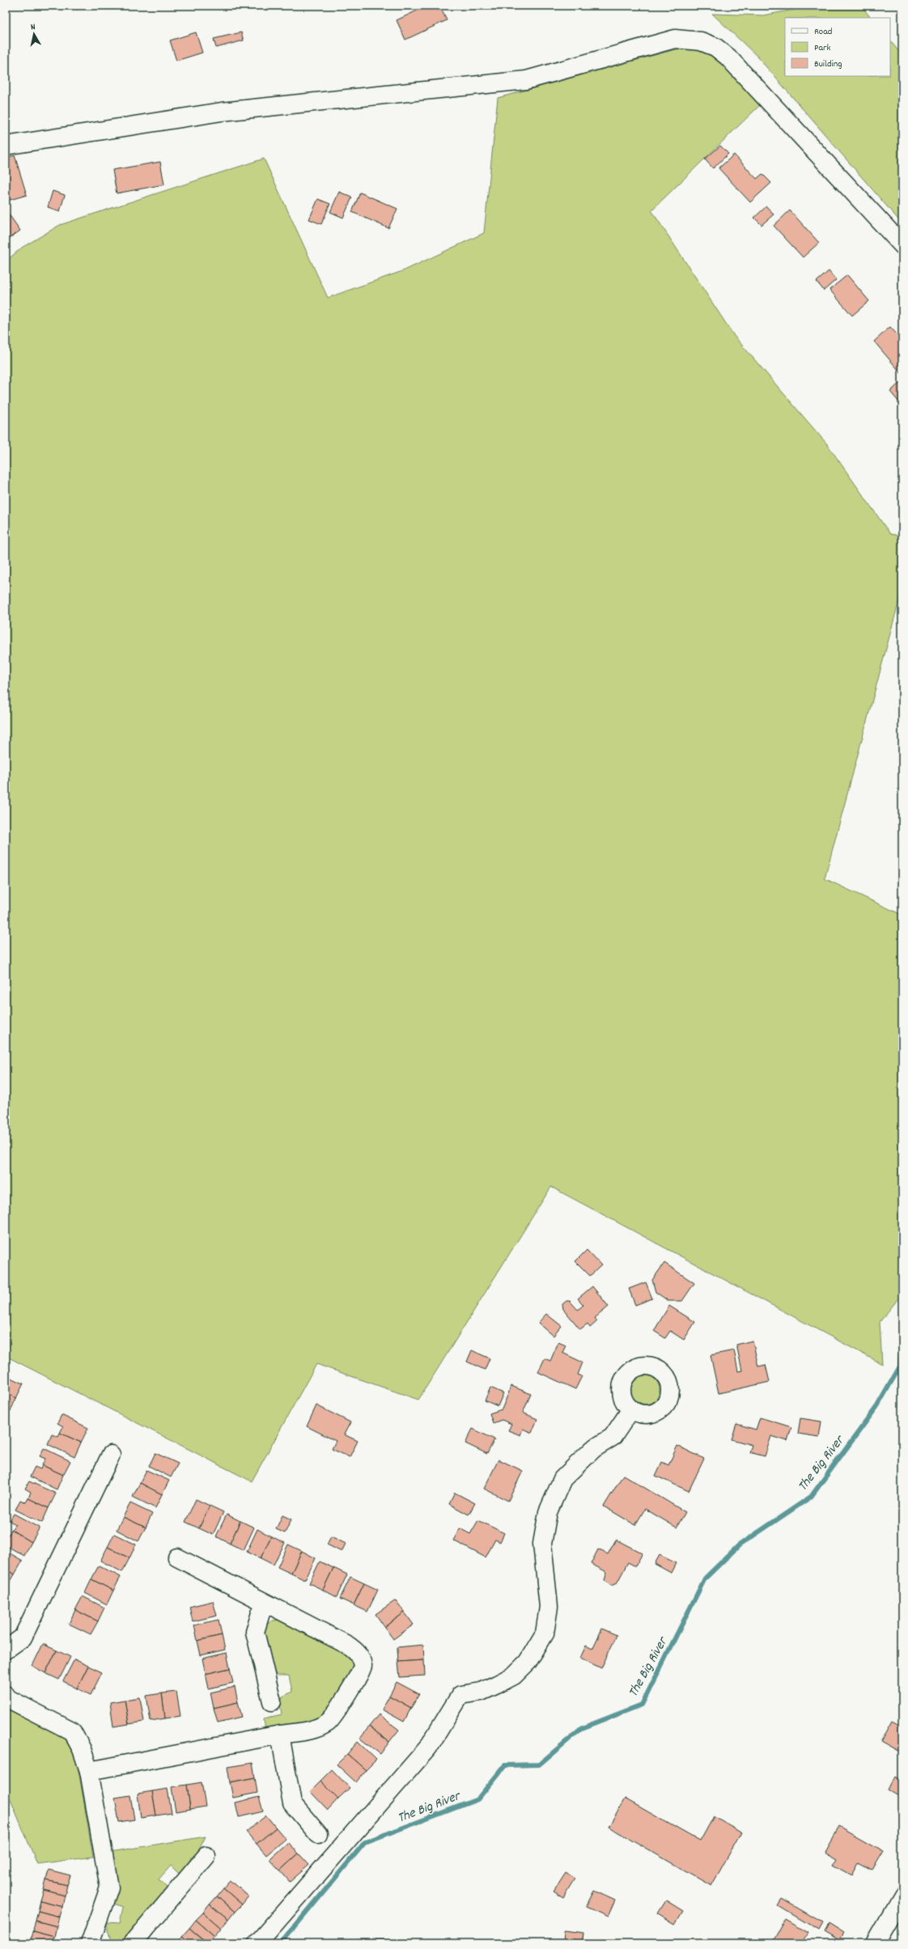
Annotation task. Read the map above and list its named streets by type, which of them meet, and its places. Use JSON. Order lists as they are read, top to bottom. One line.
{"water":["The Big River"],"legend":["Road","Park","Building"],"north":"top"}
